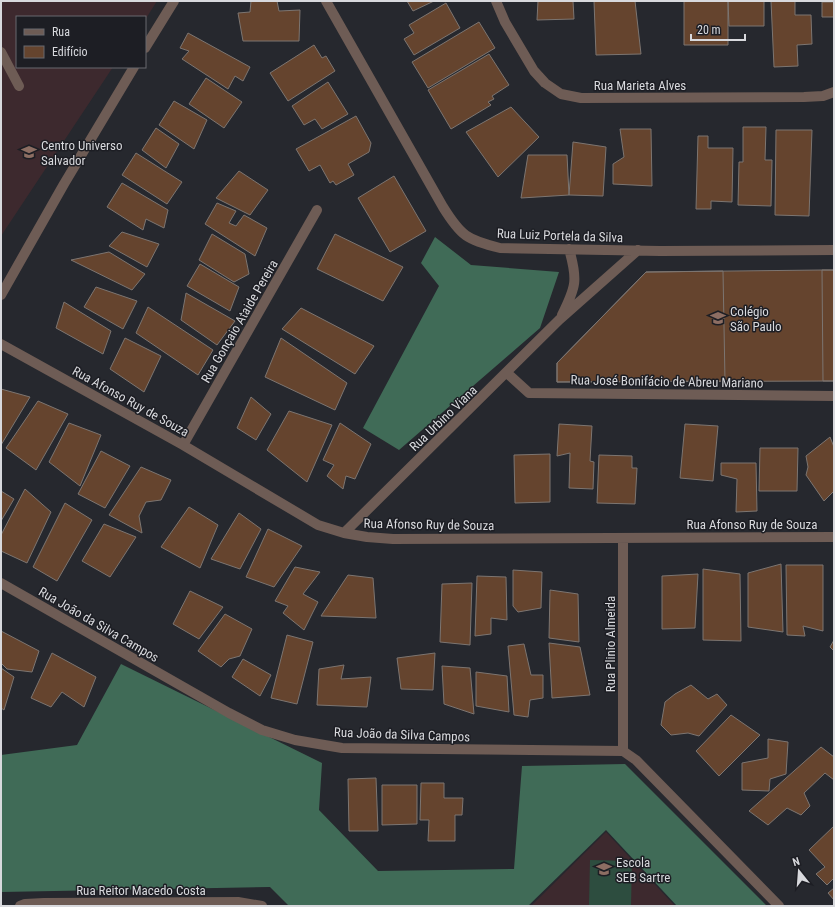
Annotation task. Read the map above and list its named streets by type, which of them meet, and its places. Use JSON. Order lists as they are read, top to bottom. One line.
{"streets":{"street":["Rua Marieta Alves","Rua Luiz Portela da Silva","Rua Gonçaio Ataide Pereira","Rua José Bonifácio de Abreu Mariano","Rua Afonso Ruy de Souza","Rua Urbino Viana","Rua João da Silva Campos","Rua Plinio Almeida","Rua Reitor Macedo Costa"]},"crossings":[["Rua Luiz Portela da Silva","Rua Urbino Viana"],["Rua Gonçaio Ataide Pereira","Rua Afonso Ruy de Souza"],["Rua José Bonifácio de Abreu Mariano","Rua Urbino Viana"],["Rua Afonso Ruy de Souza","Rua Urbino Viana"],["Rua Afonso Ruy de Souza","Rua Plinio Almeida"],["Rua João da Silva Campos","Rua Plinio Almeida"]],"places":{"school or university":["Centro Universo Salvador","Colégio São Paulo","Escola SEB Sartre"]},"legend":["Rua","Edifício"],"scale_bar":"20 m","north":"top"}
